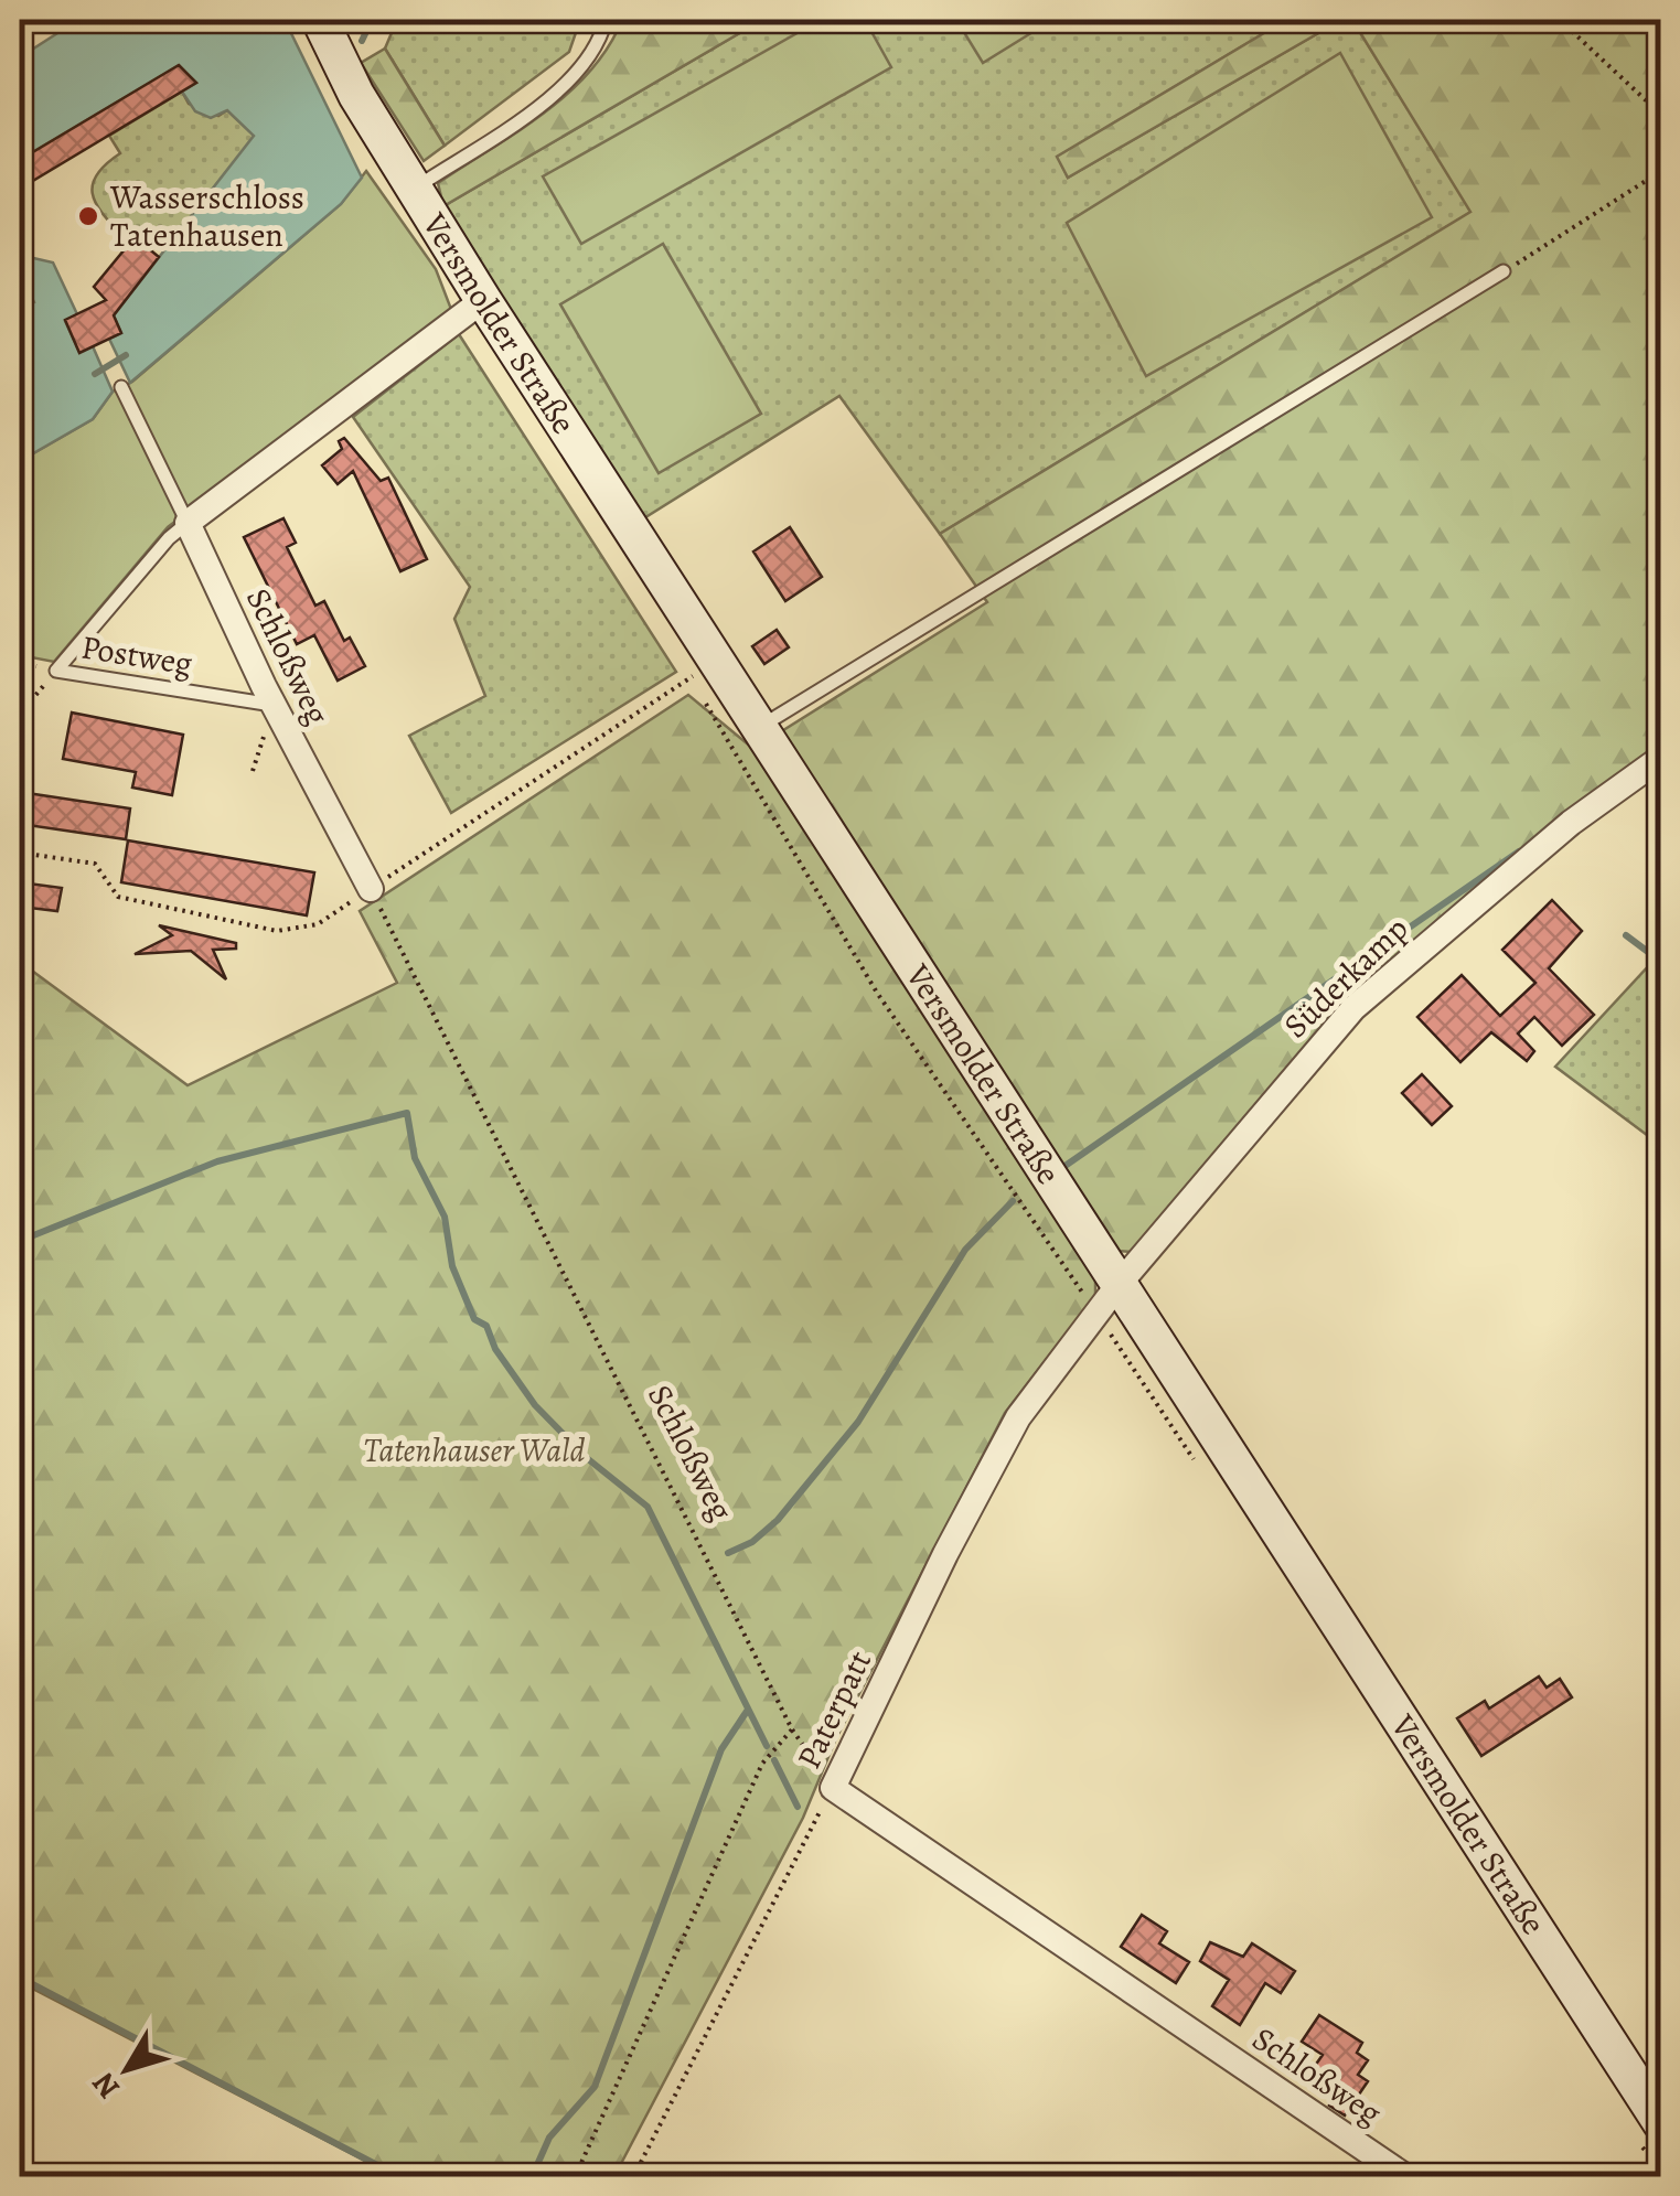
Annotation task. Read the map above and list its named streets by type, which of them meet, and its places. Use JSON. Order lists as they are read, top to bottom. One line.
{"streets":{"main road":["Versmolder Straße"],"street":["Schloßweg","Süderkamp","Paterpatt"],"lane":["Postweg"]},"crossings":[["Versmolder Straße","Süderkamp"],["Versmolder Straße","Paterpatt"],["Postweg","Schloßweg"],["Schloßweg","Paterpatt"],["Süderkamp","Paterpatt"]],"parks":["Tatenhauser Wald"],"places":["Wasserschloss Tatenhausen"],"north":"bottom left"}
